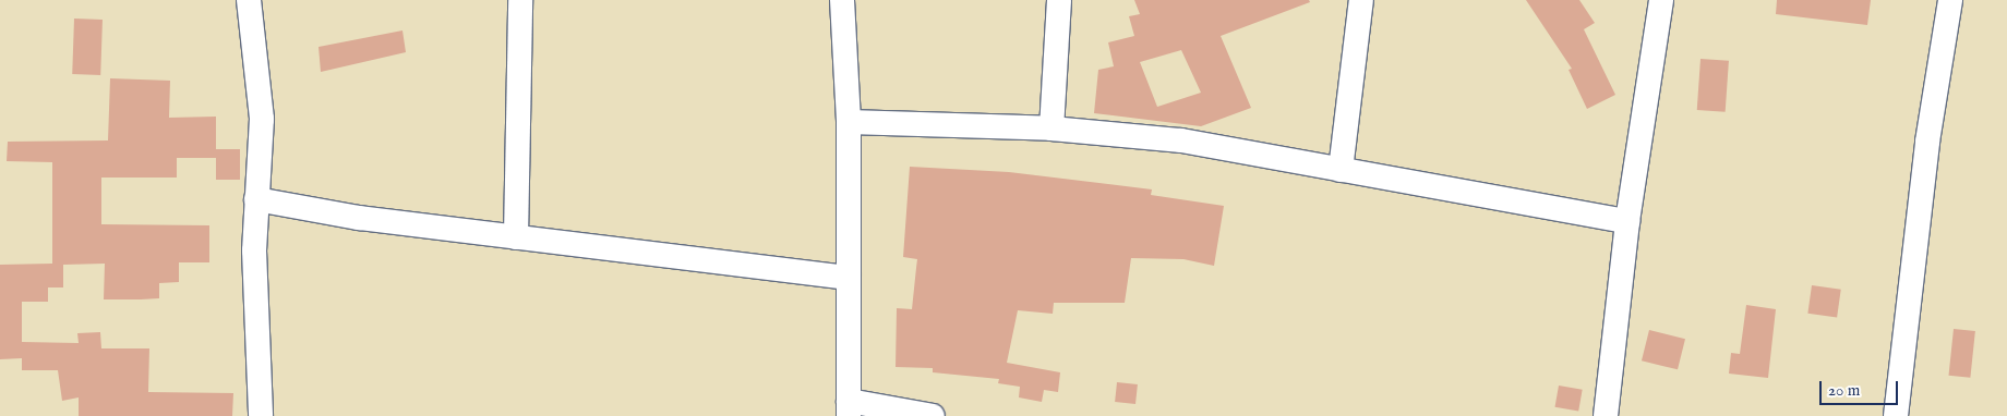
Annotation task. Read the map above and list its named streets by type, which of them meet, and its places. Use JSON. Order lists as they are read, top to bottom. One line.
{"scale_bar":"20 m"}
